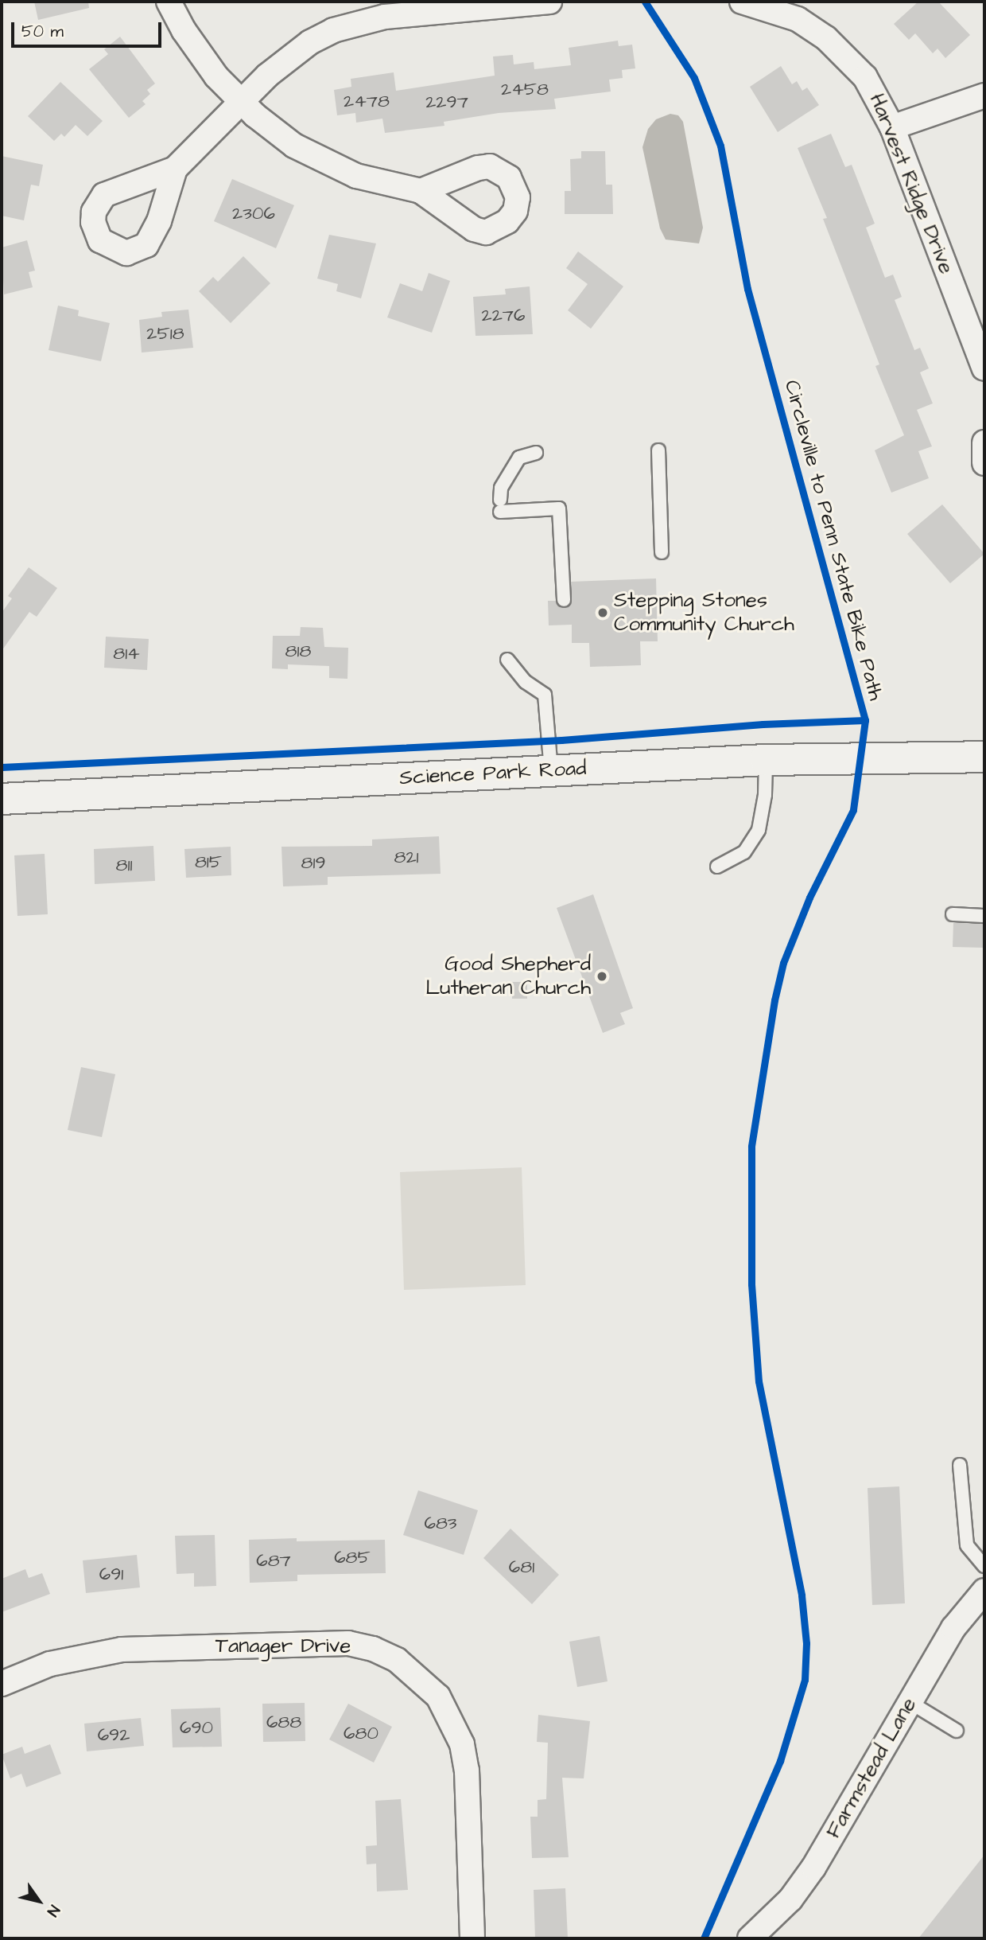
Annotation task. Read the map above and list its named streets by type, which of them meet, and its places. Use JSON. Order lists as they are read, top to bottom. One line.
{"streets":{"main road":["Science Park Road"],"street":["Harvest Ridge Drive","Tanager Drive","Farmstead Lane"],"cycle path":["Circleville to Penn State Bike Path"]},"places":["Stepping Stones Community Church","Good Shepherd Lutheran Church"],"house_numbers":["2458","2478","2297","2306","2276","2518","818","814","821","815","819","811","683","685","687","681","691","688","690","680","692"],"scale_bar":"50 m","north":"bottom right"}
